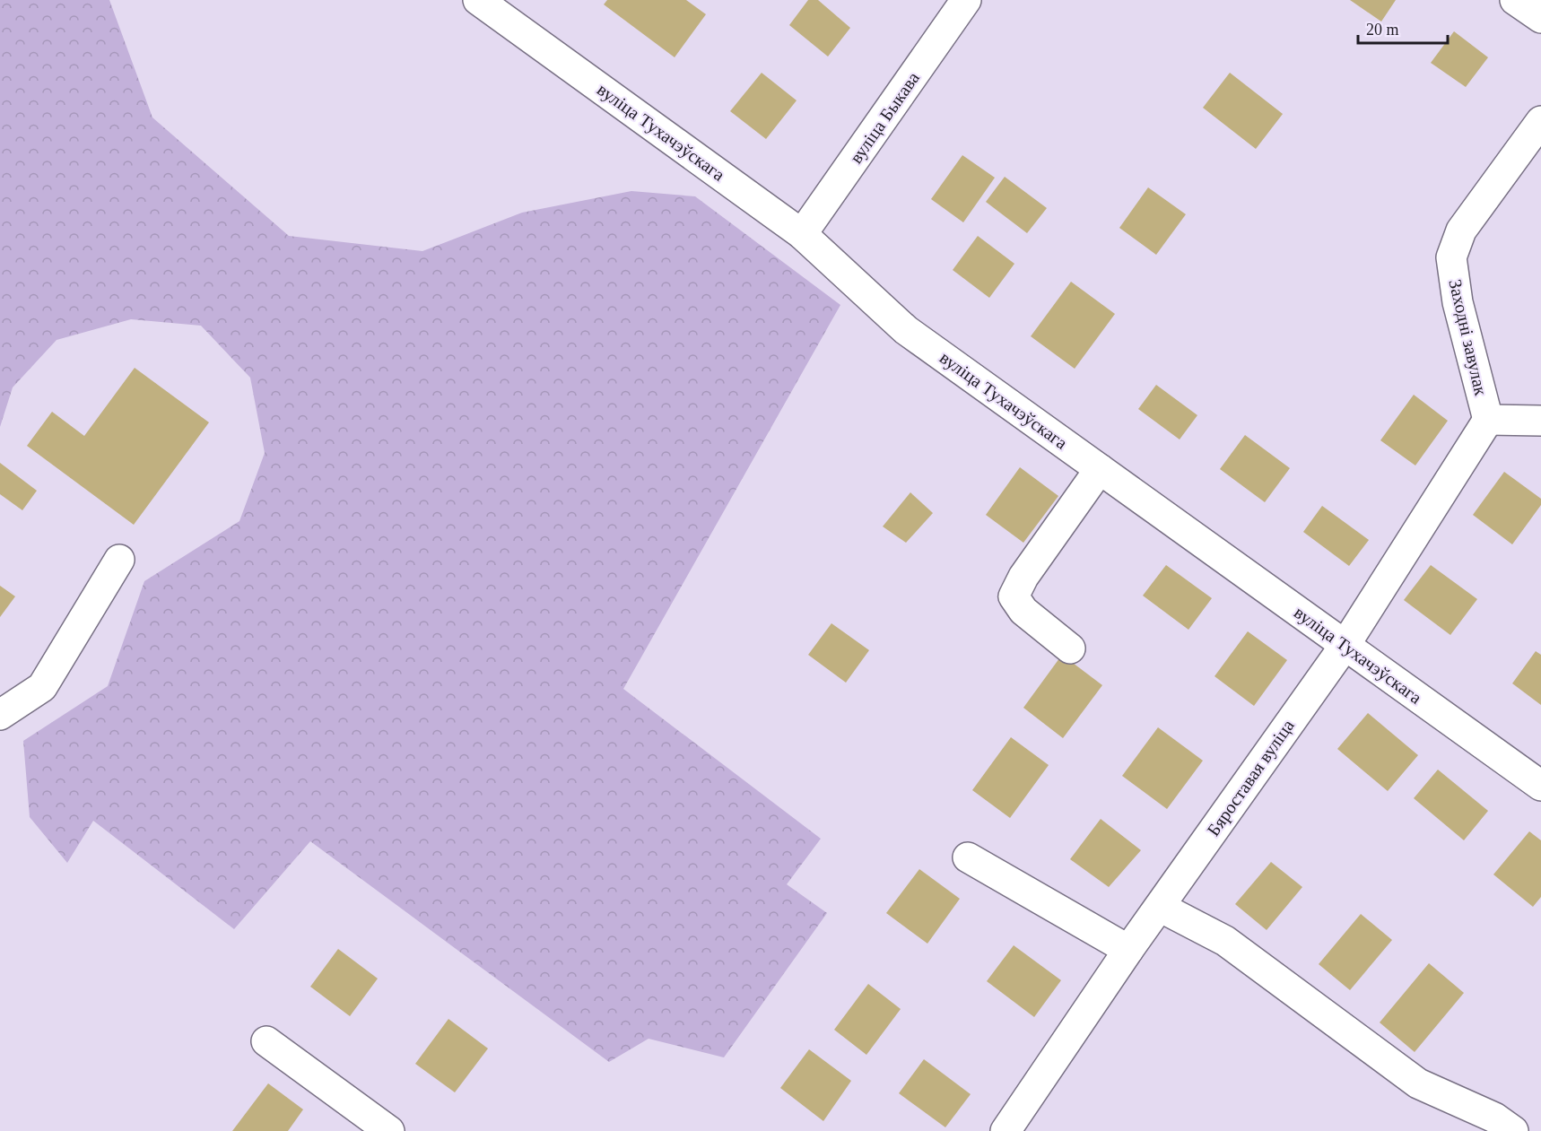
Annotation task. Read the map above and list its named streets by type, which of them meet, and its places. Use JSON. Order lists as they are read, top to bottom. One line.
{"streets":{"street":["вуліца Быкава","вуліца Тухачэўскага","Заходні завулак","Бяроставая вуліца"]},"crossings":[["вуліца Быкава","вуліца Тухачэўскага"],["вуліца Тухачэўскага","Бяроставая вуліца"],["Заходні завулак","Бяроставая вуліца"]],"scale_bar":"20 m"}
